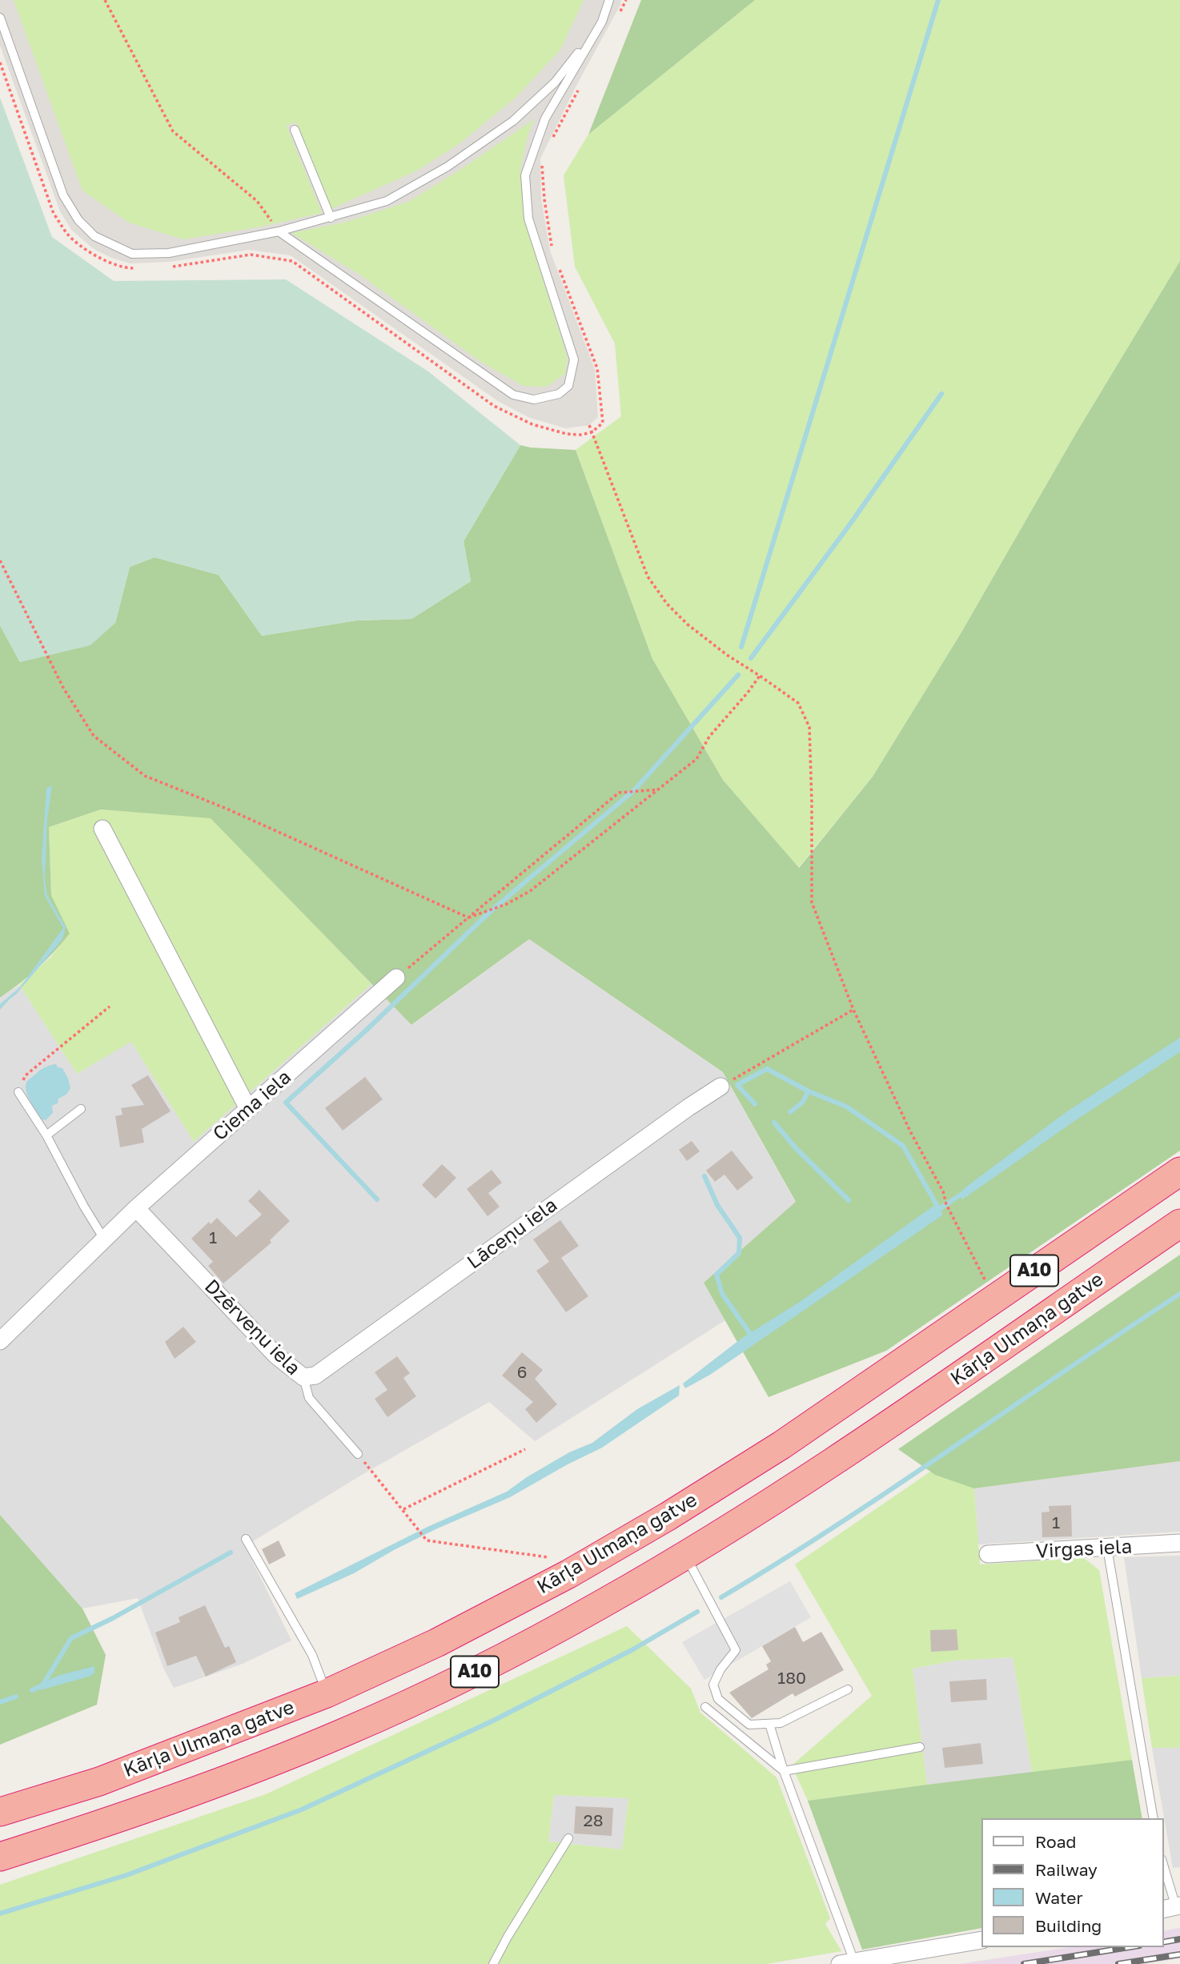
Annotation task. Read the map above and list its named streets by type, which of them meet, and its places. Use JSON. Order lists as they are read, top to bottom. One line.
{"streets":{"highway":["A10","Kārļa Ulmaņa gatve"],"street":["Ciema iela","Lāceņu iela","Dzērveņu iela","Virgas iela"]},"crossings":[["Ciema iela","Dzērveņu iela"],["Lāceņu iela","Dzērveņu iela"]],"house_numbers":["1","6","1","180","28"],"legend":["Road","Railway","Water","Building"]}
